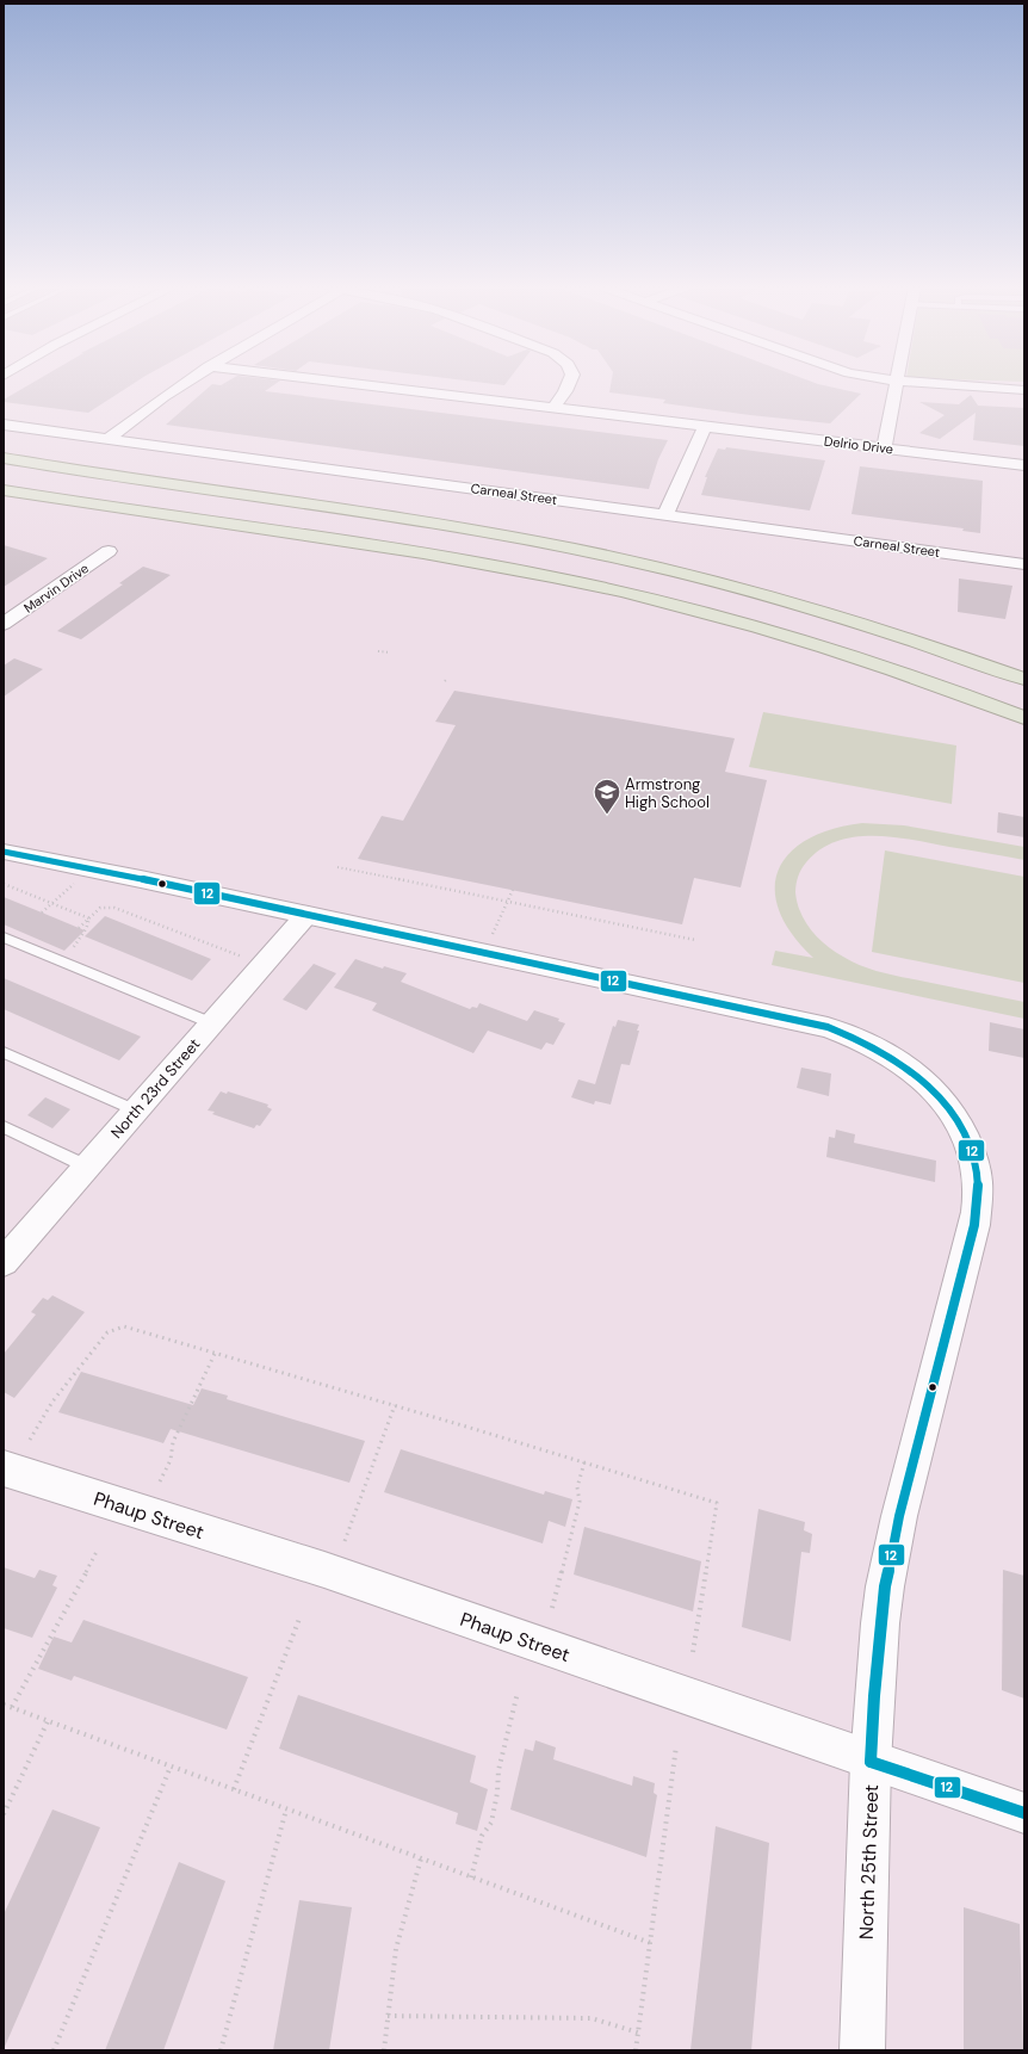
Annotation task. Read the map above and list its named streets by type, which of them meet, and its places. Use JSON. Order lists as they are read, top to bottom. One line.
{"streets":{"street":["Delrio Drive","Carneal Street","Marvin Drive","North 23rd Street","Phaup Street","North 25th Street"]},"crossings":[["North 23rd Street","North 25th Street"],["Phaup Street","North 25th Street"]],"places":{"school or university":["Armstrong High School"]},"lines":["transit line 12"]}
